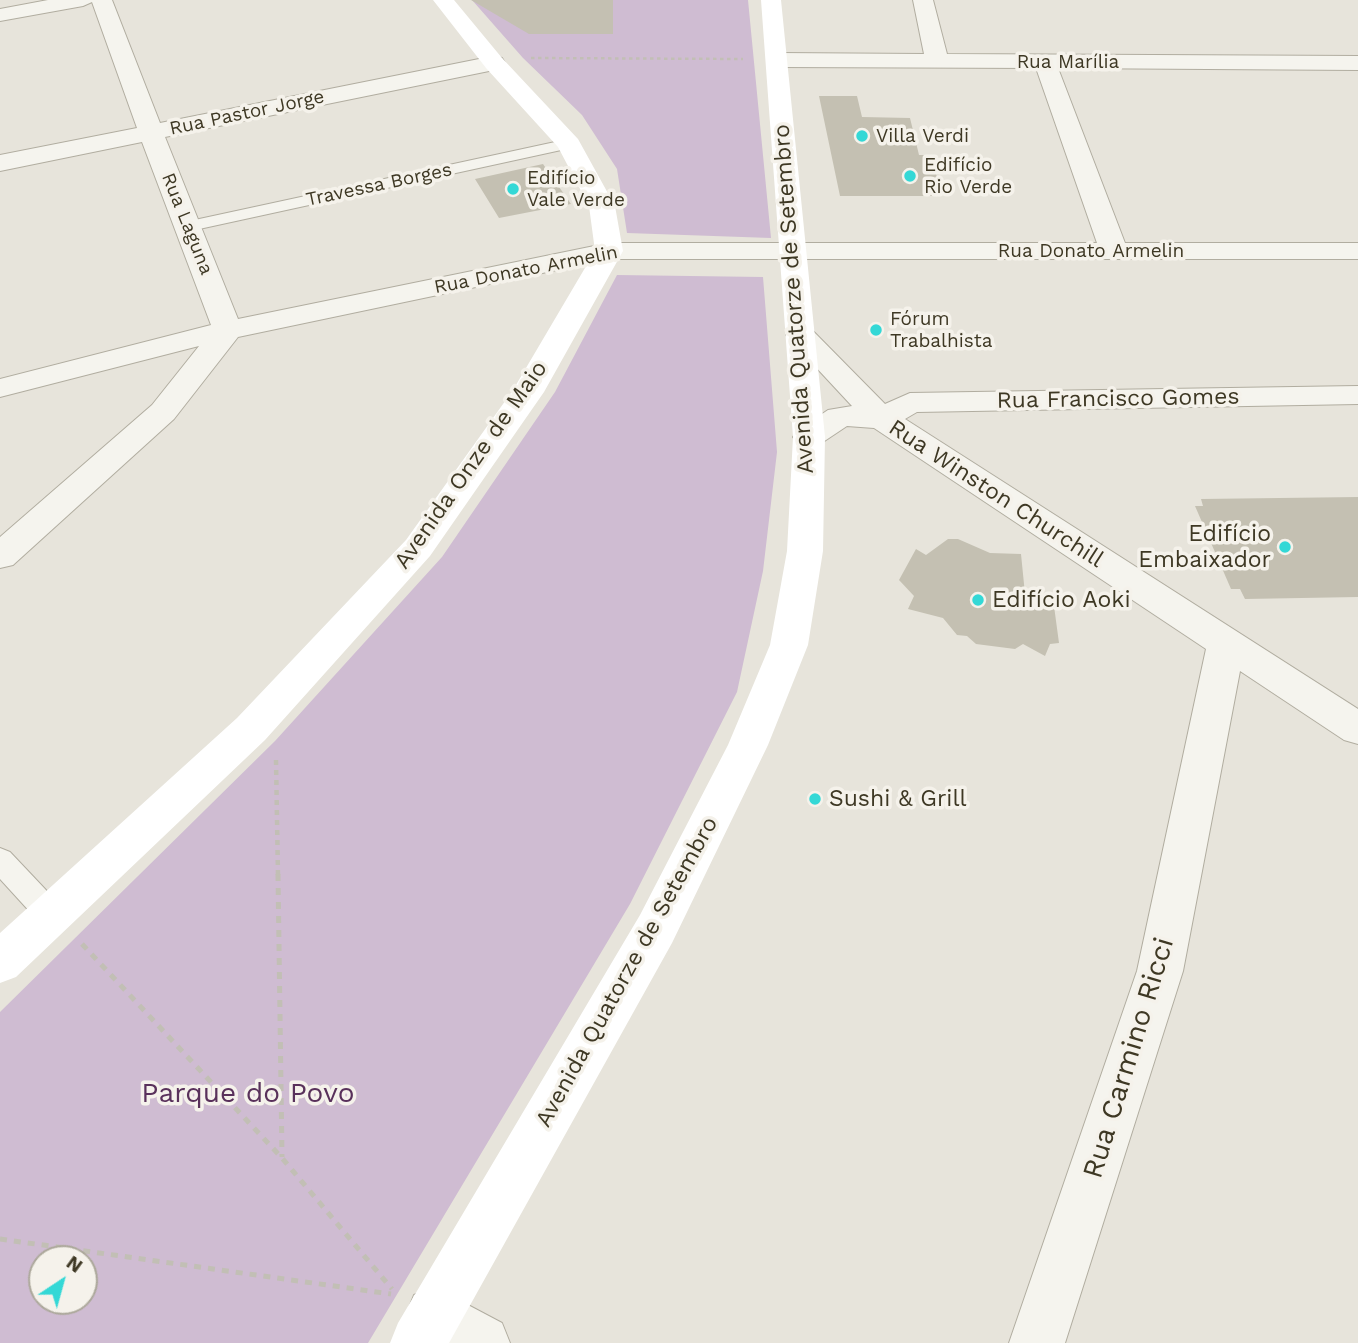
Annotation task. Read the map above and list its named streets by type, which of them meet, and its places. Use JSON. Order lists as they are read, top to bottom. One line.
{"streets":{"street":["Rua Marília","Rua Pastor Jorge","Rua Laguna","Rua Donato Armelin","Avenida Quatorze de Setembro","Rua Francisco Gomes","Avenida Onze de Maio","Rua Winston Churchill","Rua Carmino Ricci"],"lane":["Travessa Borges"]},"crossings":[["Rua Marília","Avenida Quatorze de Setembro"],["Rua Pastor Jorge","Rua Laguna"],["Travessa Borges","Rua Laguna"],["Rua Laguna","Rua Donato Armelin"],["Rua Donato Armelin","Avenida Quatorze de Setembro"],["Rua Donato Armelin","Avenida Onze de Maio"],["Avenida Quatorze de Setembro","Rua Winston Churchill"],["Rua Francisco Gomes","Rua Winston Churchill"],["Rua Winston Churchill","Rua Carmino Ricci"]],"parks":["Parque do Povo"],"places":["Villa Verdi","Edifício Rio Verde","Edifício Vale Verde","Fórum Trabalhista","Edifício Embaixador","Edifício Aoki","Sushi & Grill"],"north":"top right"}
